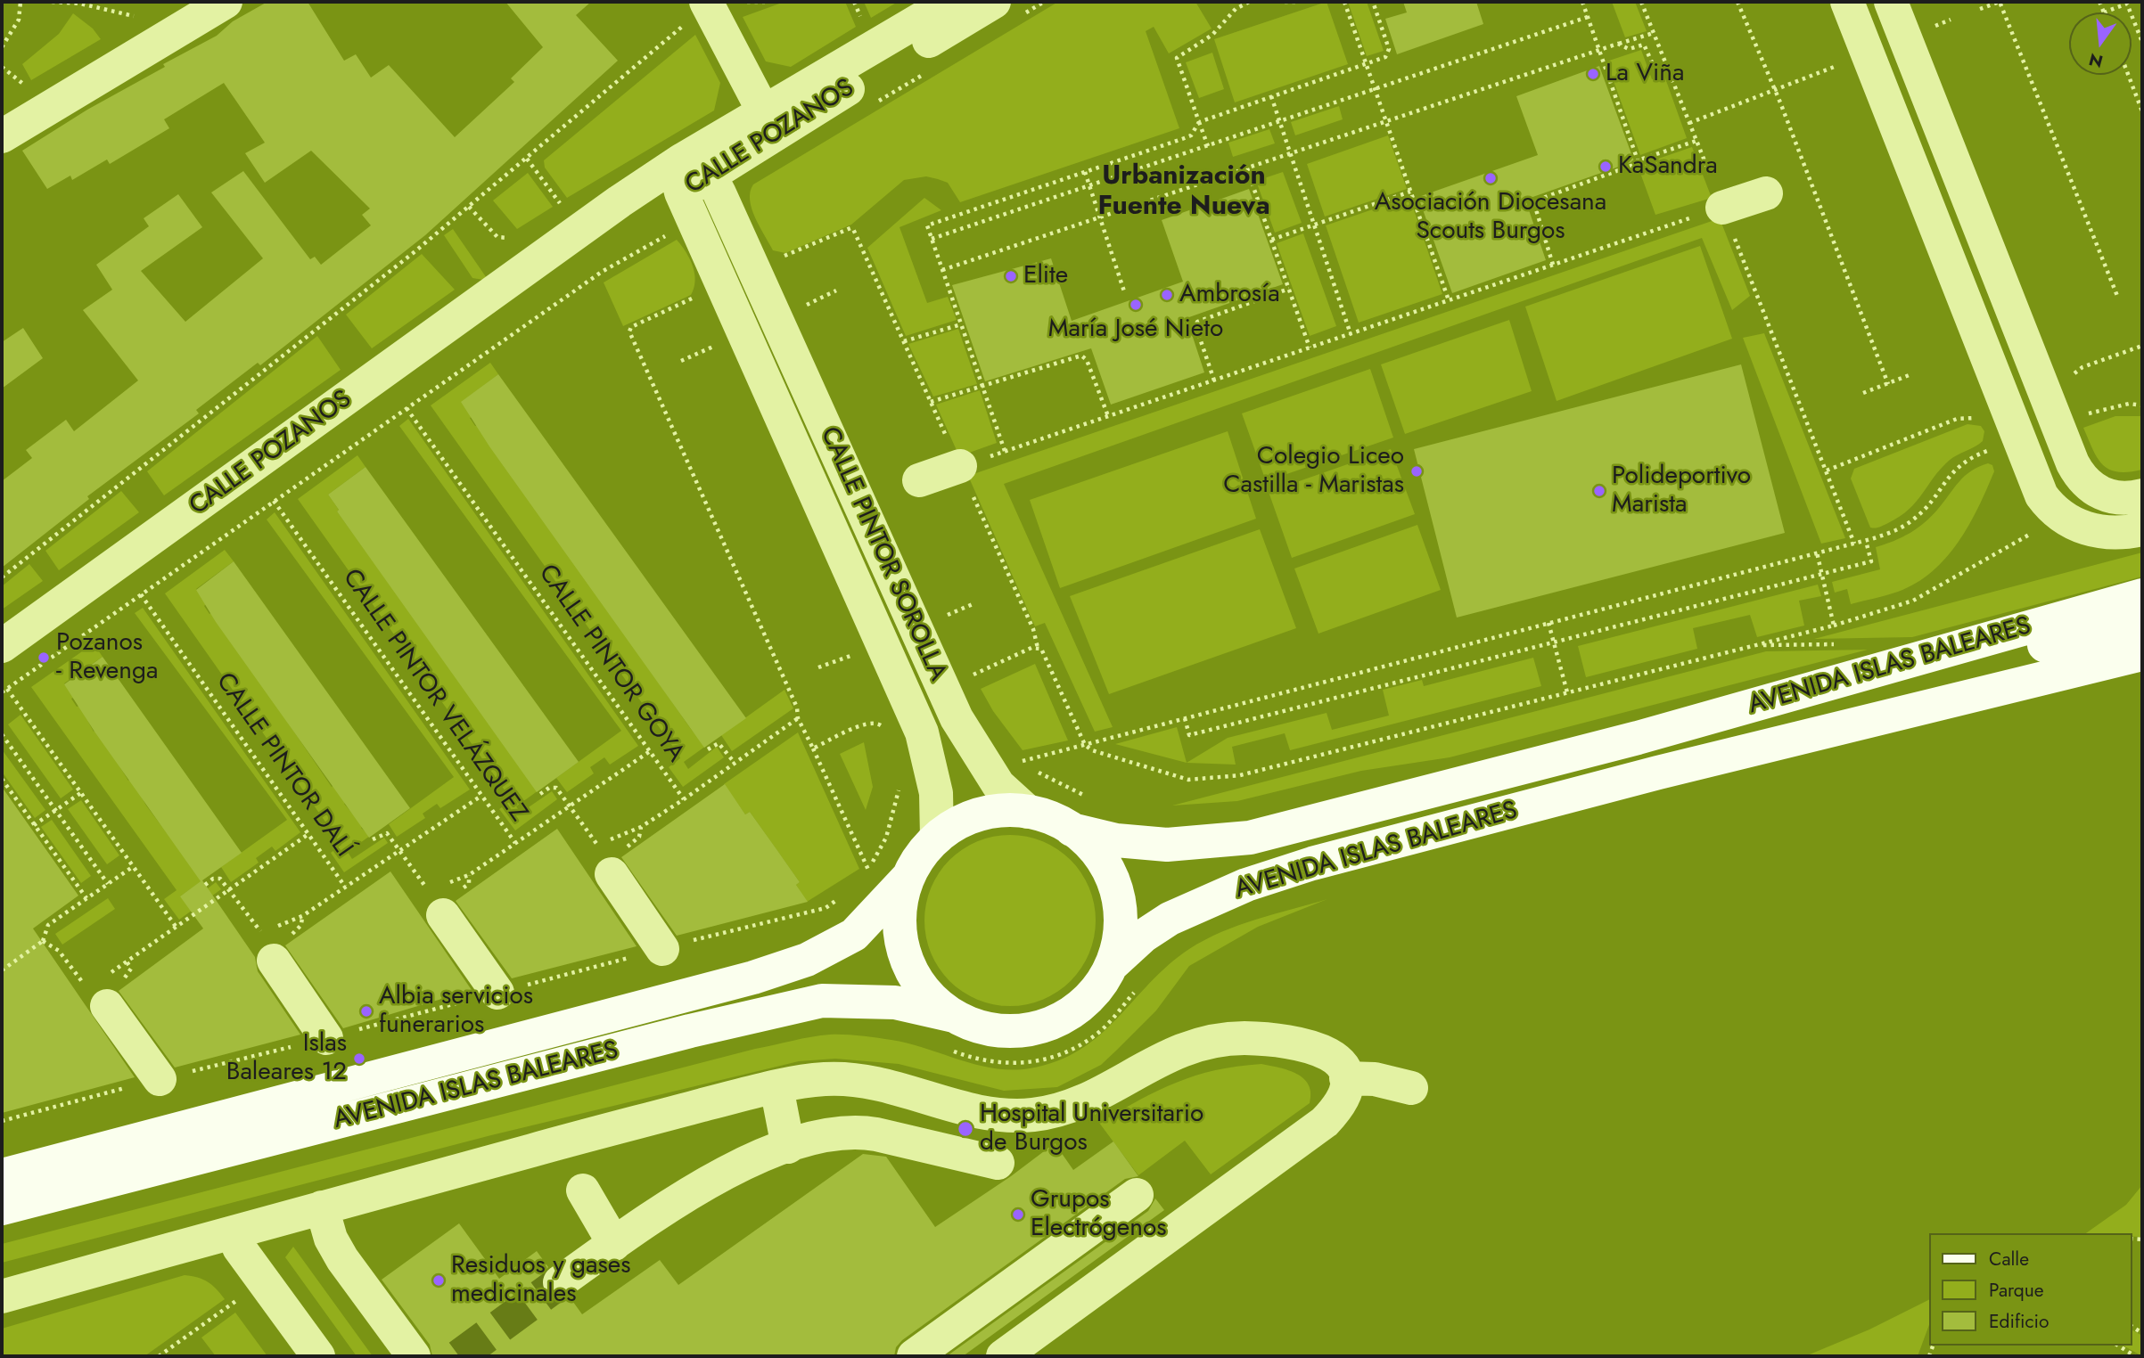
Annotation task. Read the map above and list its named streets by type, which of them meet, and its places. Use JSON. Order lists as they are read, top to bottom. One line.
{"streets":{"main road":["AVENIDA ISLAS BALEARES"],"street":["CALLE POZANOS","CALLE PINTOR SOROLLA"],"path":["CALLE PINTOR GOYA","CALLE PINTOR VELÁZQUEZ","CALLE PINTOR DALÍ"]},"crossings":[["CALLE POZANOS","CALLE PINTOR SOROLLA"],["CALLE PINTOR SOROLLA","AVENIDA ISLAS BALEARES"],["CALLE PINTOR GOYA","CALLE PINTOR VELÁZQUEZ"],["CALLE PINTOR VELÁZQUEZ","CALLE PINTOR DALÍ"]],"districts":["Urbanización Fuente Nueva"],"places":["La Viña","KaSandra","Asociación Diocesana Scouts Burgos","Elite","Ambrosía","María José Nieto","Colegio Liceo Castilla - Maristas","Polideportivo Marista","Pozanos - Revenga","Albia servicios funerarios","Islas Baleares 12","Hospital Universitario de Burgos","Grupos Electrógenos","Residuos y gases medicinales"],"legend":["Calle","Parque","Edificio"],"north":"bottom"}
